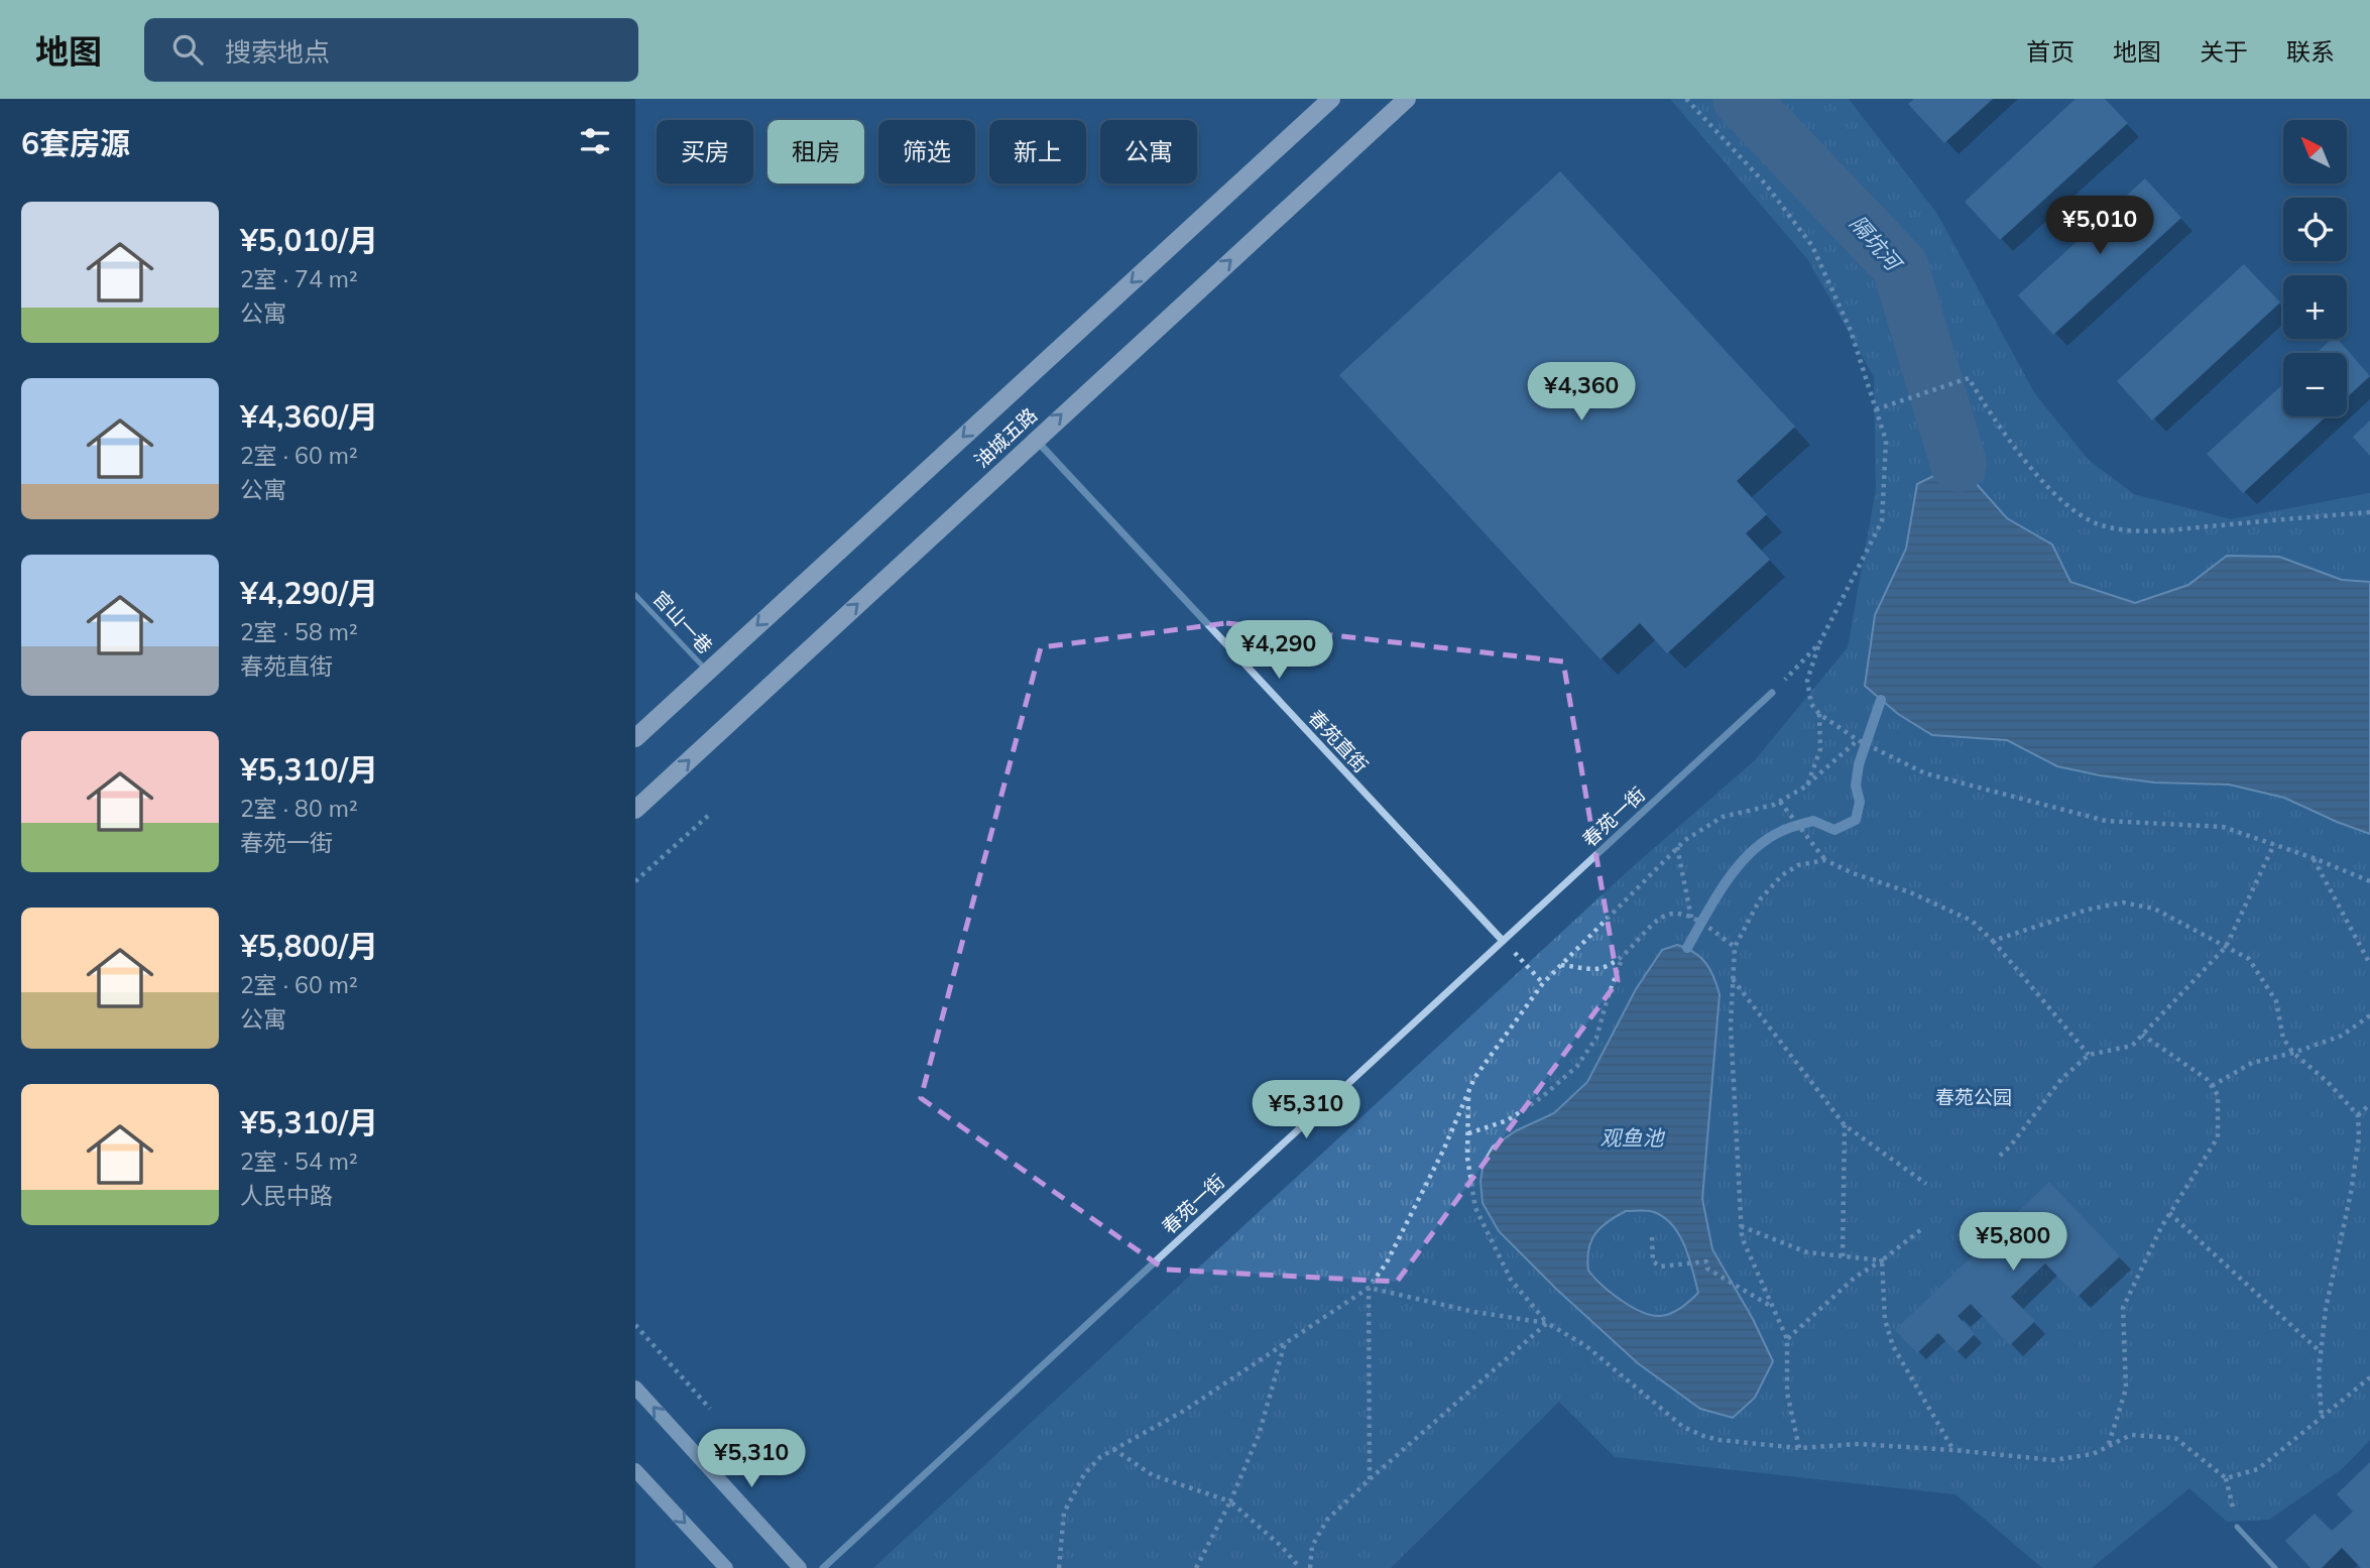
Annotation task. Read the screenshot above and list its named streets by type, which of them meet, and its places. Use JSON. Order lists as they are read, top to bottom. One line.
{"streets":{"main road":["油城五路"],"street":["春苑直街","春苑一街"],"lane":["官山一巷"]},"crossings":[["油城五路","官山一巷"],["油城五路","春苑直街"],["春苑直街","春苑一街"]],"water":["隔坑河","观鱼池"],"parks":["春苑公园"],"north":"top left","page":{"header":"地图","search":"搜索地点","nav":["首页","地图","关于","联系"],"heading":"6套房源","map_buttons":["+","−"],"chip":["买房","租房","筛选","新上","公寓"],"list":[{"name":"¥5,010/月","note":"2室 · 74 m² · 公寓"},{"name":"¥4,360/月","note":"2室 · 60 m² · 公寓"},{"name":"¥4,290/月","note":"2室 · 58 m² · 春苑直街"},{"name":"¥5,310/月","note":"2室 · 80 m² · 春苑一街"},{"name":"¥5,800/月","note":"2室 · 60 m² · 公寓"},{"name":"¥5,310/月","note":"2室 · 54 m² · 人民中路"}],"price":["¥5,010","¥4,360","¥4,290","¥5,310","¥5,800","¥5,310"]}}
